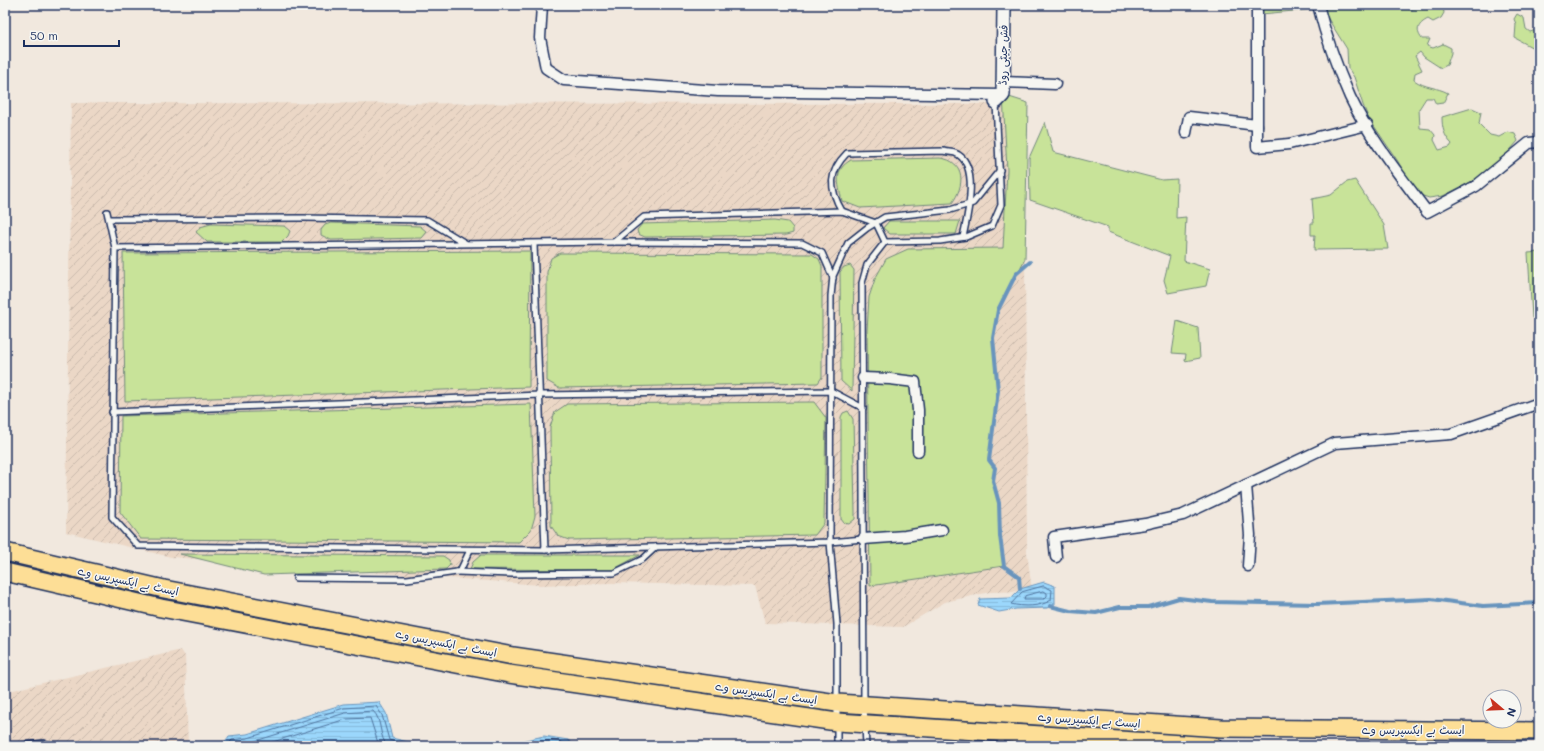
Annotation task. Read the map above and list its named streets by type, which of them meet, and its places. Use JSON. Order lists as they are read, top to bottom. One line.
{"streets":{"main road":["ایسٹ بے ایکسپریس وے"],"street":["فش جیٹی روڈ"]},"scale_bar":"50 m","north":"right"}
